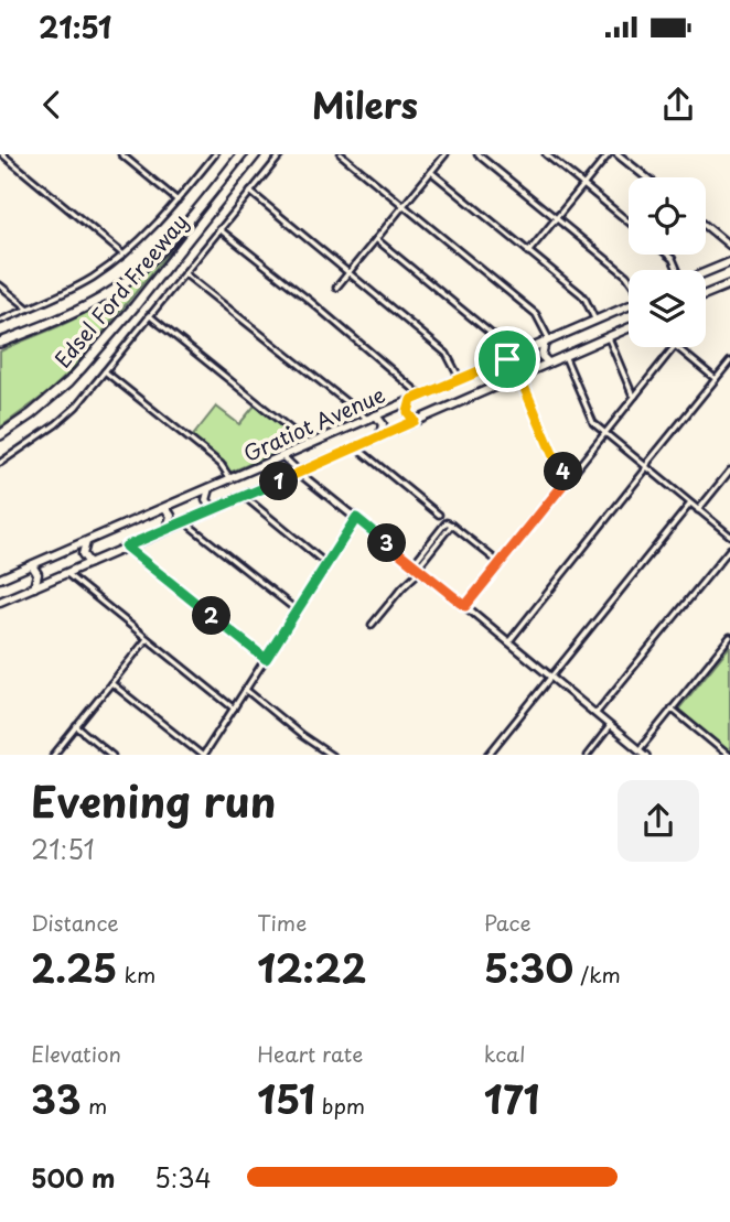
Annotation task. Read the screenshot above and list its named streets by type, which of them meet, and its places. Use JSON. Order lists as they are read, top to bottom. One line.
{"streets":{"highway":["Edsel Ford Freeway"],"main road":["Gratiot Avenue"]},"page":{"status":"21:51","header":"Milers","pins":["4","1","3","2"],"heading":["Evening run","21:51"],"stats":[["Distance","2.25 km"],["Time","12:22"],["Pace","5:30 /km"],["Elevation","33 m"],["Heart rate","151 bpm"],["kcal","171"]],"list":[{"name":"500 m","note":"5:34"}]}}
